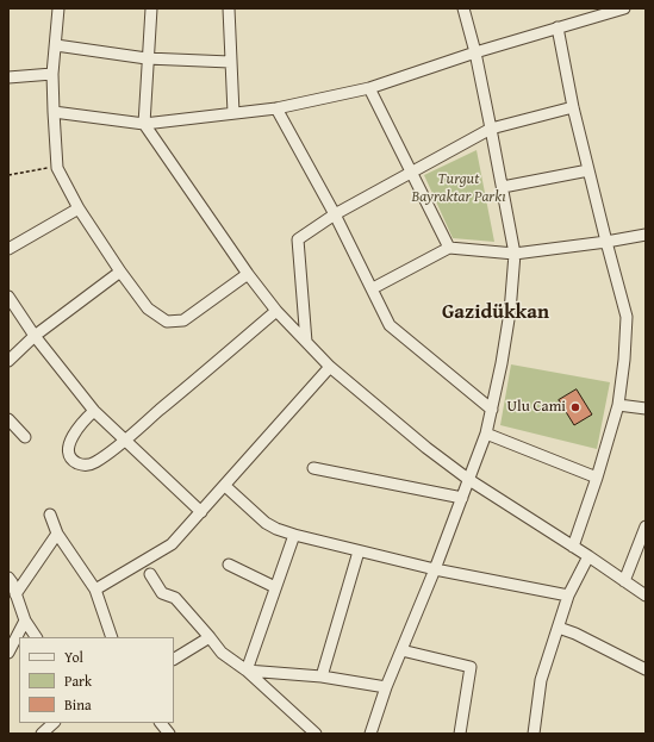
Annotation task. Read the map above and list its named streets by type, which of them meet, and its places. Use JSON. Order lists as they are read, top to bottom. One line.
{"districts":["Gazidükkan"],"parks":["Turgut Bayraktar Parkı"],"places":["Ulu Cami"],"legend":["Yol","Park","Bina"]}
